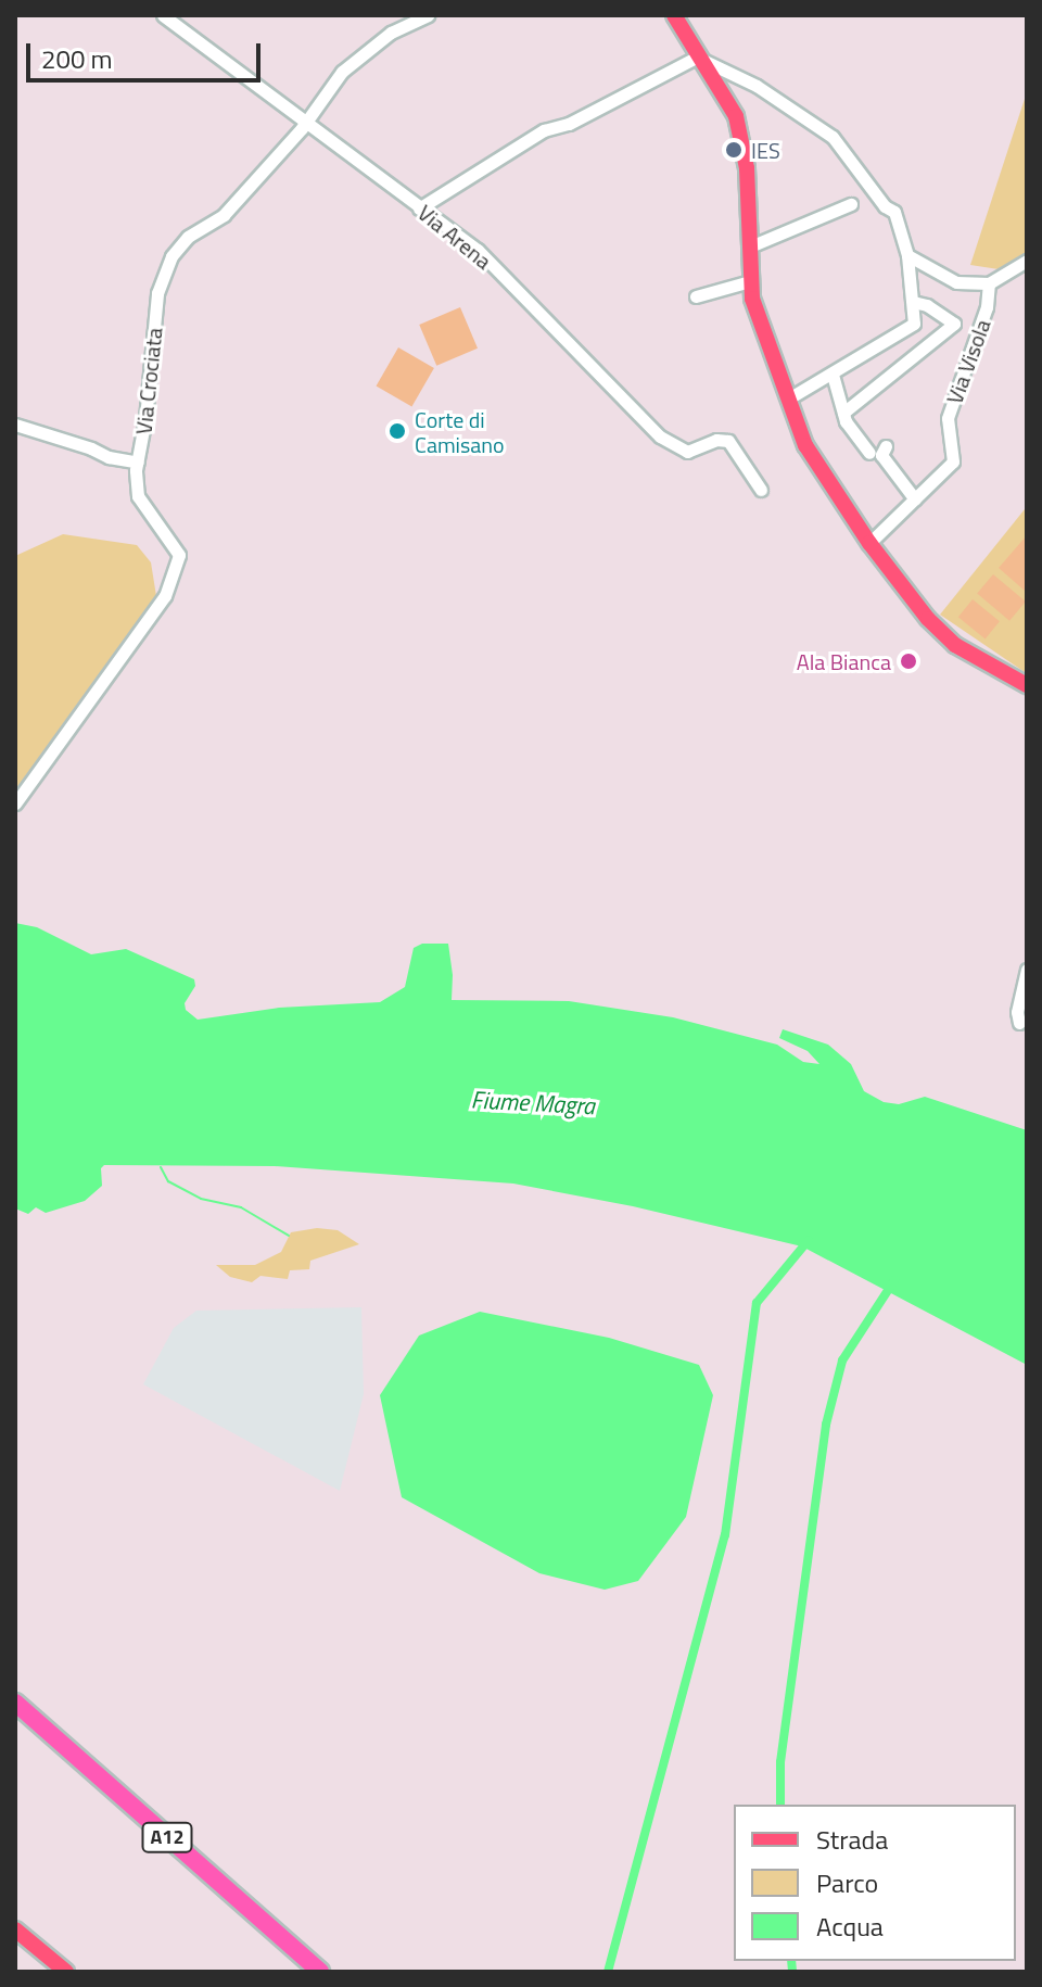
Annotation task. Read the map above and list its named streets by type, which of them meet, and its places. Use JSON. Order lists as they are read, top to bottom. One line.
{"streets":{"highway":["A12"],"street":["Via Arena","Via Visola","Via Crociata"]},"crossings":[["Via Arena","Via Crociata"]],"water":["Fiume Magra"],"places":["IES","Corte di Camisano","Ala Bianca"],"legend":["Strada","Parco","Acqua"],"scale_bar":"200 m"}
